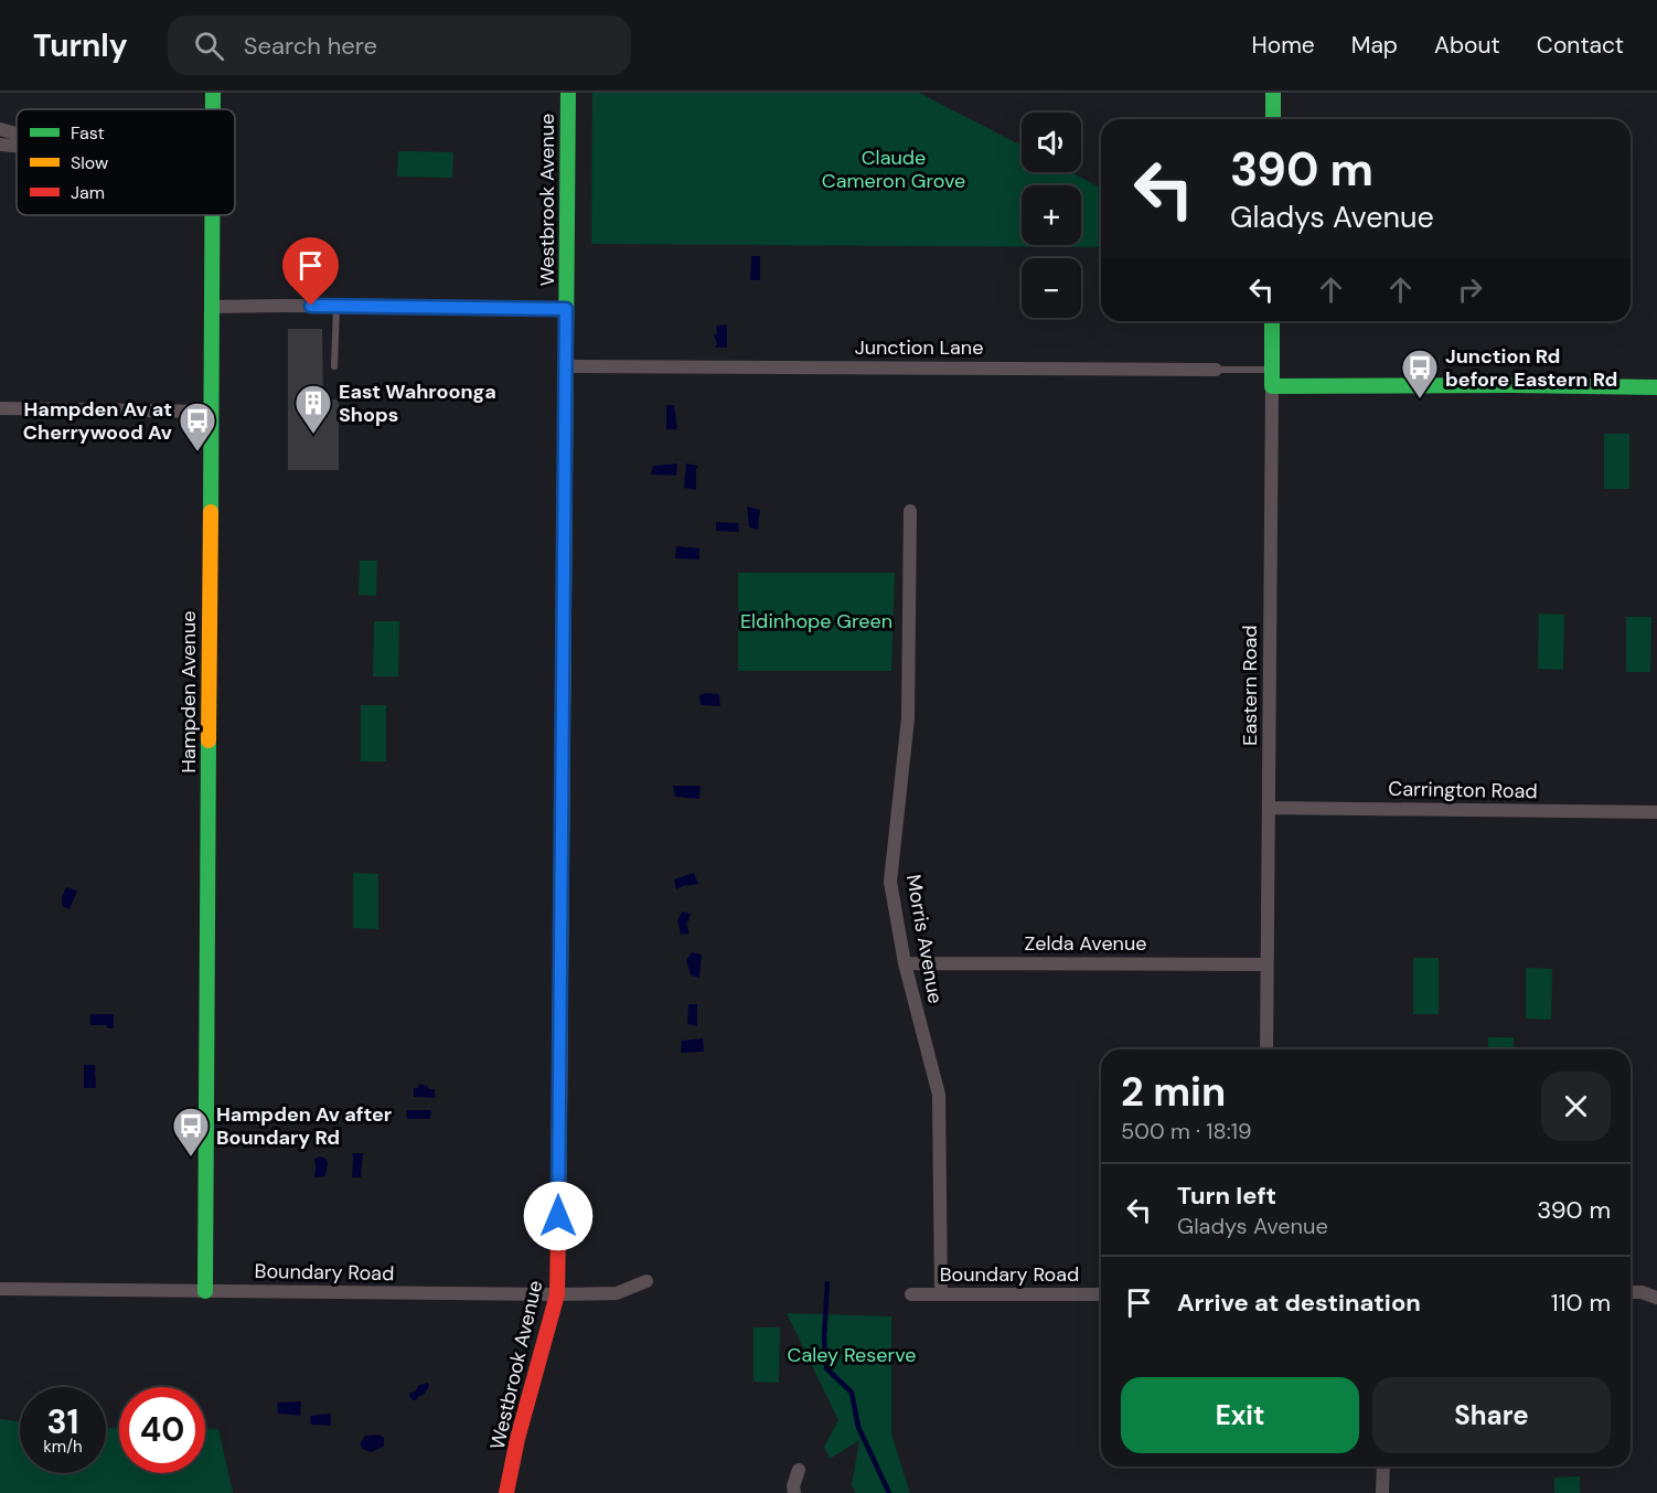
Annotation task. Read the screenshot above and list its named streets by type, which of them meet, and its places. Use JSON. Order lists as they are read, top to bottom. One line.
{"streets":{"street":["Westbrook Avenue","Junction Lane","Eastern Road","Hampden Avenue","Carrington Road","Morris Avenue","Zelda Avenue","Boundary Road"]},"crossings":[["Westbrook Avenue","Junction Lane"],["Westbrook Avenue","Boundary Road"],["Junction Lane","Eastern Road"],["Eastern Road","Carrington Road"],["Eastern Road","Zelda Avenue"],["Hampden Avenue","Boundary Road"],["Morris Avenue","Zelda Avenue"],["Morris Avenue","Boundary Road"]],"parks":["Claude Cameron Grove","Eldinhope Green","Caley Reserve"],"places":{"bus stop":["Junction Rd before Eastern Rd","Hampden Av at Cherrywood Av","Hampden Av after Boundary Rd"],"building":["East Wahroonga Shops"]},"legend":["Fast","Slow","Jam"],"page":{"header":"Turnly","search":"Search here","nav":["Home","Map","About","Contact"],"map_buttons":["+","−"],"turn":["390 m","Gladys Avenue"],"heading":["2 min","500 m · 18:19"],"list":[{"name":"Turn left","note":"Gladys Avenue","value":"390 m"},{"name":"Arrive at destination","value":"110 m"}],"buttons":["Exit","Share"],"speed":"31 km/h","limit":"40"}}
